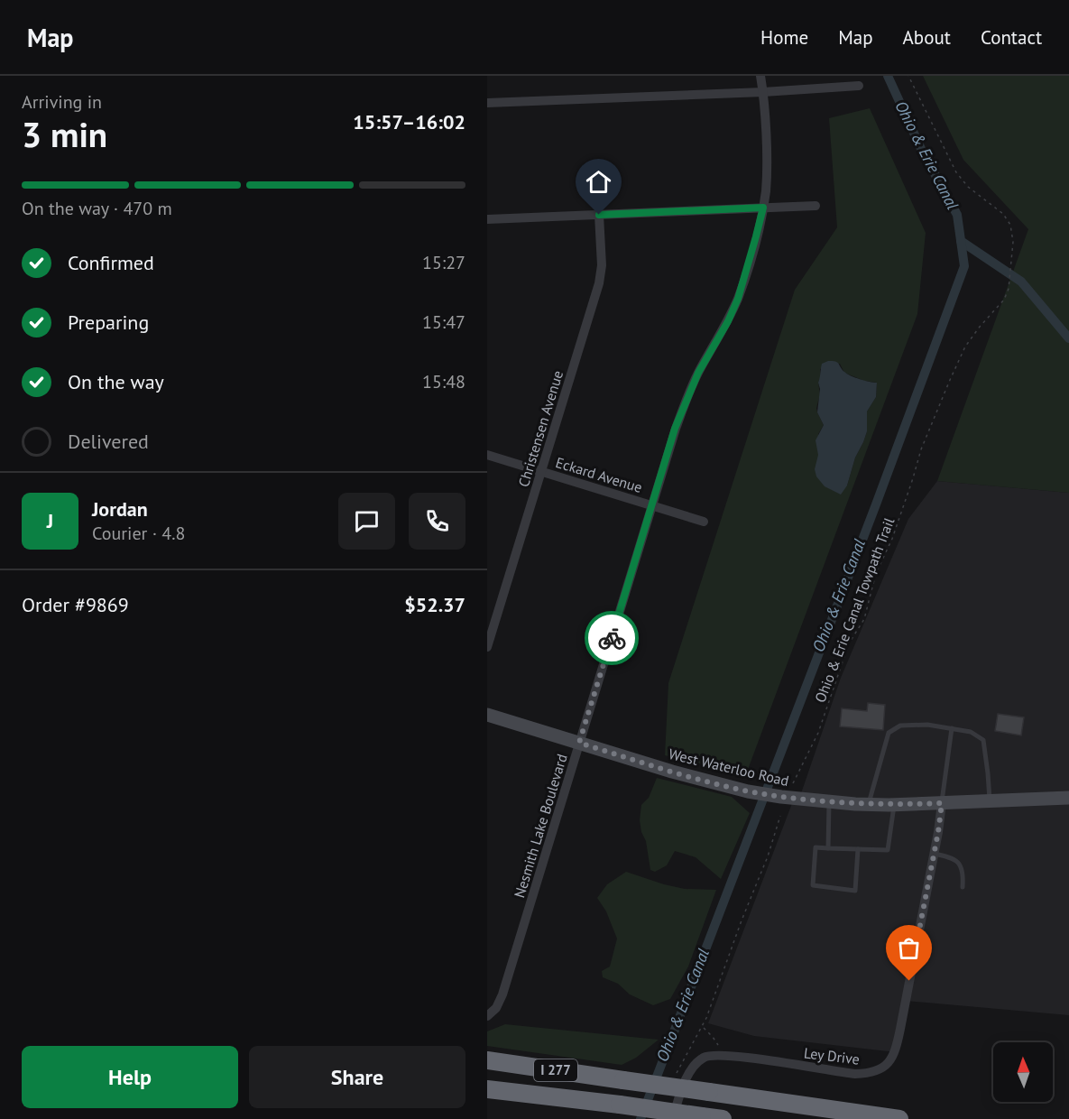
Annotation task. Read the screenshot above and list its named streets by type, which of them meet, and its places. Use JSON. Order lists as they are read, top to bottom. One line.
{"streets":{"highway":["I 277"],"main road":["West Waterloo Road"],"street":["Christensen Avenue","Eckard Avenue","Nesmith Lake Boulevard","Ley Drive"],"path":["Ohio & Erie Canal Towpath Trail"]},"crossings":[["Christensen Avenue","Eckard Avenue"],["Eckard Avenue","Nesmith Lake Boulevard"],["West Waterloo Road","Nesmith Lake Boulevard"],["West Waterloo Road","Ley Drive"]],"water":["Ohio & Erie Canal"],"north":"top","page":{"header":"Map","nav":["Home","Map","About","Contact"],"heading":["3 min","Arriving in","15:57–16:02"],"panel":["Jordan","Courier · 4.8","Order #9869","$52.37"],"bar":"On the way · 470 m","list":[["Confirmed","15:27"],["Preparing","15:47"],["On the way","15:48"],"Delivered"],"round":"J","buttons":["Help","Share"]}}
